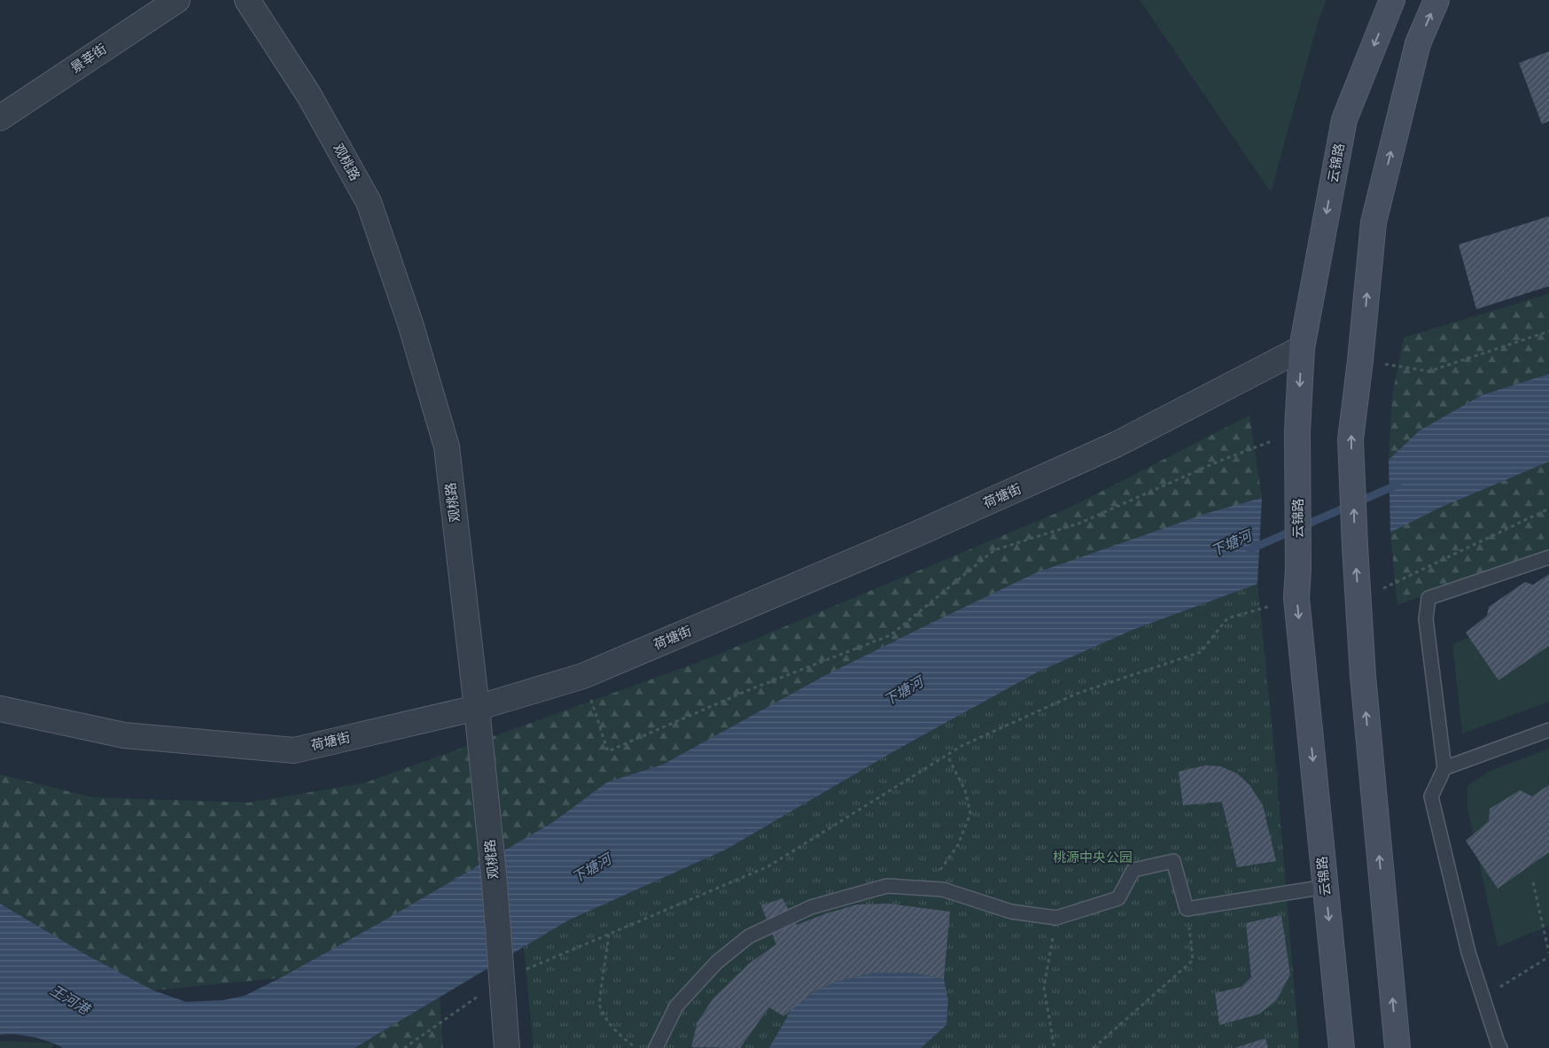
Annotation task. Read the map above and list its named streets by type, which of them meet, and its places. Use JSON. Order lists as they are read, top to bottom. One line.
{"streets":{"main road":["云锦路"],"street":["景莘街","观桃路","荷塘街"]},"crossings":[["观桃路","荷塘街"],["云锦路","荷塘街"]],"water":["下塘河","王河港"],"parks":["桃源中央公园"]}
